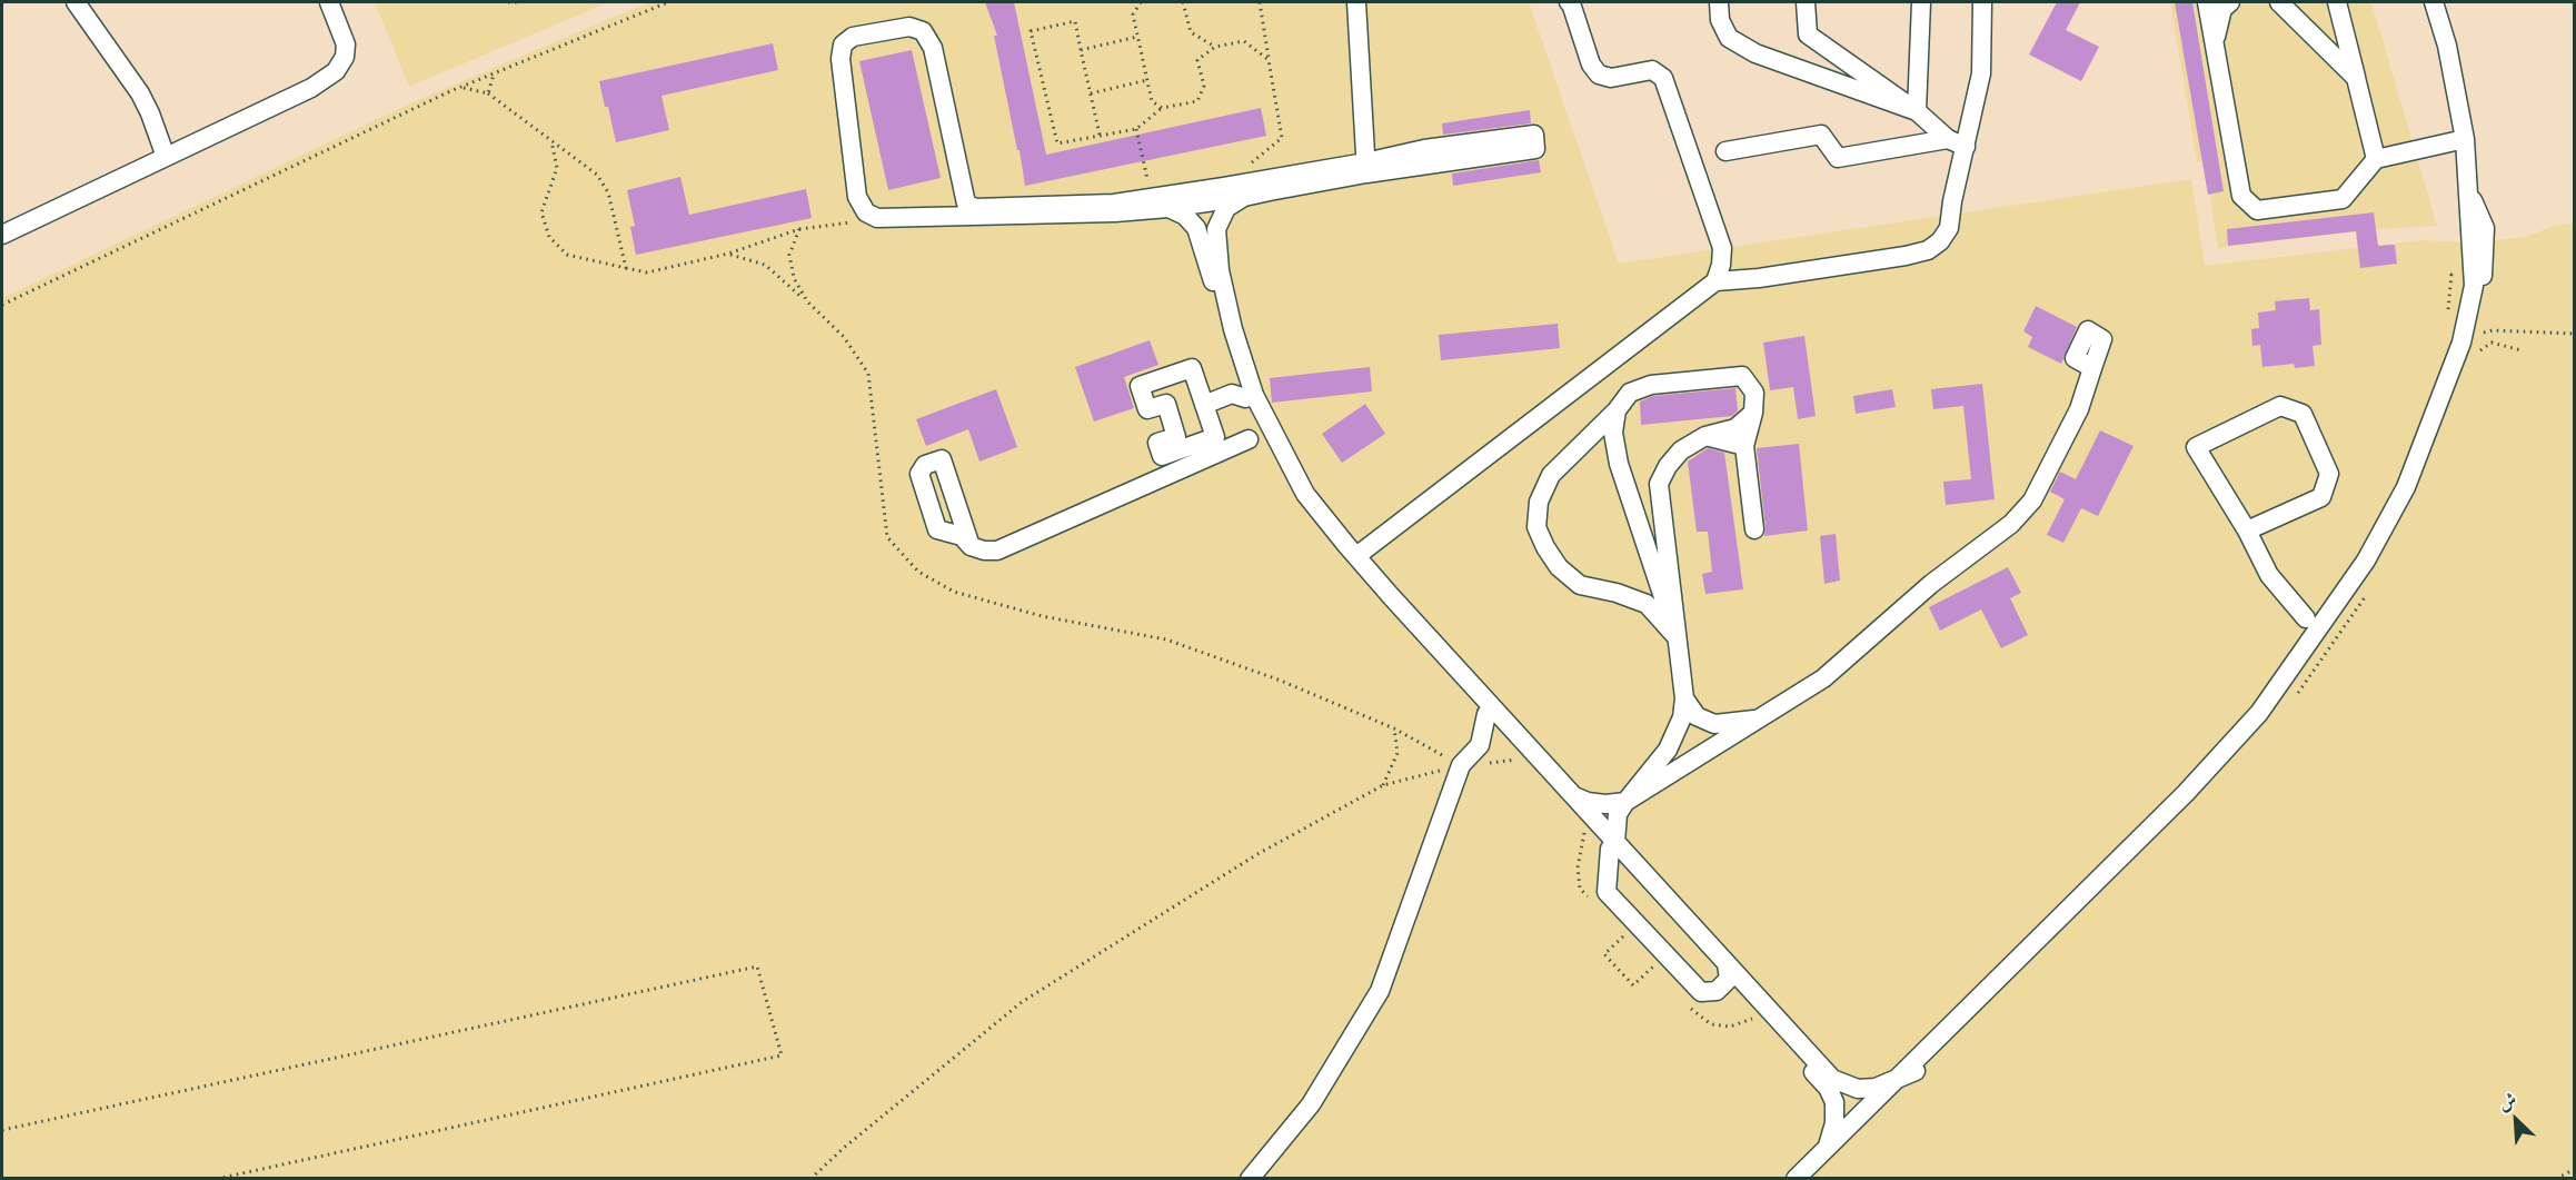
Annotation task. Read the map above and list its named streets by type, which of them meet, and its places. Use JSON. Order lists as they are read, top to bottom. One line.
{"north":"top left"}
